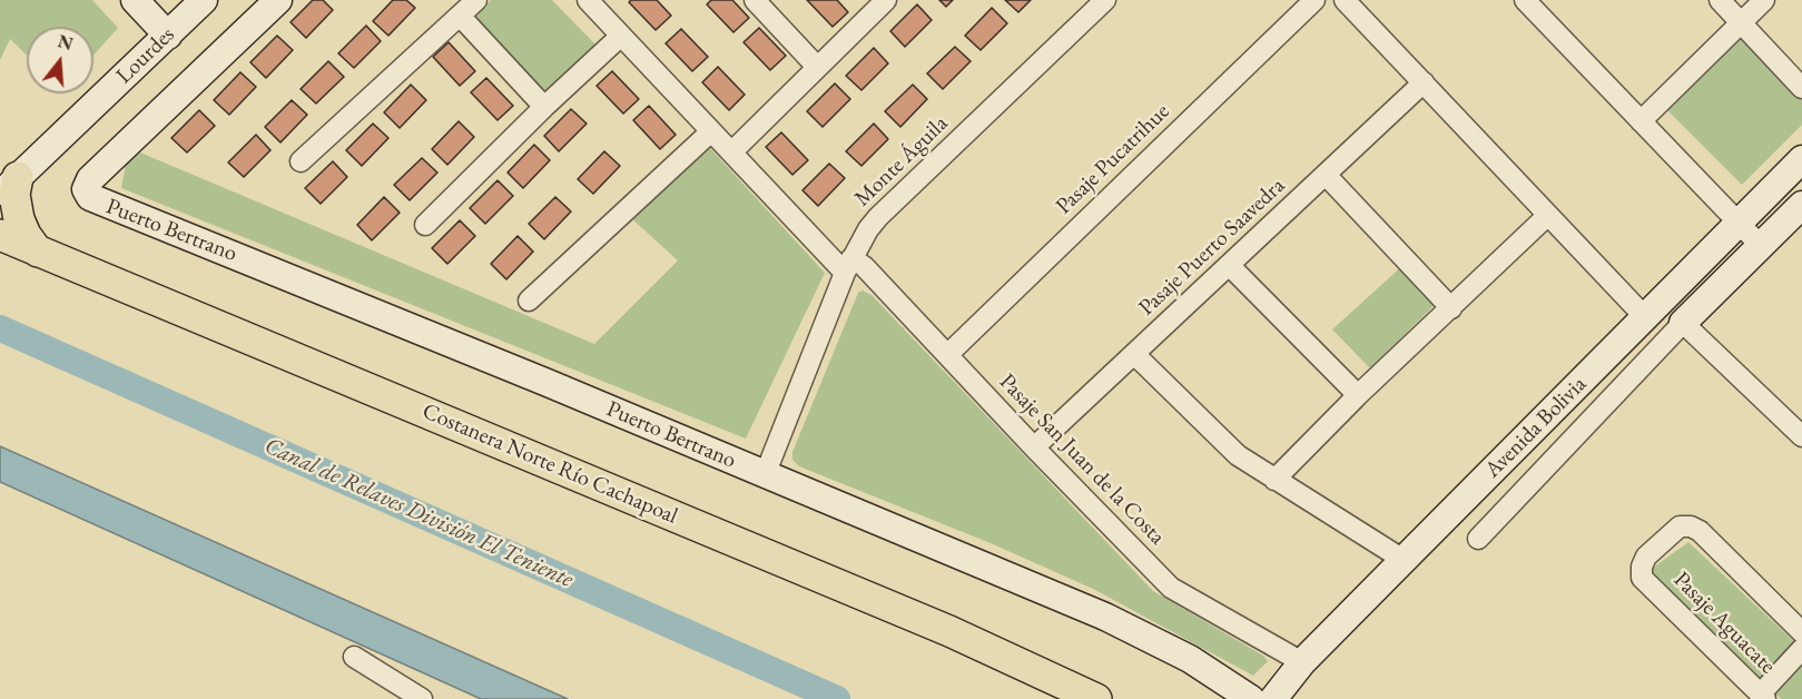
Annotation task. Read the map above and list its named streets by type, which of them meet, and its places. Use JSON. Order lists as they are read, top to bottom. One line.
{"streets":{"main road":["Costanera Norte Río Cachapoal"],"street":["Lourdes","Pasaje Pucatrihue","Monte Águila","Puerto Bertrano","Pasaje Puerto Saavedra","Avenida Bolivia","Pasaje San Juan de la Costa","Pasaje Aguacate"]},"crossings":[["Pasaje Pucatrihue","Pasaje San Juan de la Costa"],["Monte Águila","Puerto Bertrano"],["Monte Águila","Pasaje San Juan de la Costa"],["Pasaje Puerto Saavedra","Pasaje San Juan de la Costa"],["Avenida Bolivia","Pasaje San Juan de la Costa"]],"water":["Canal de Relaves División El Teniente"],"north":"top"}
